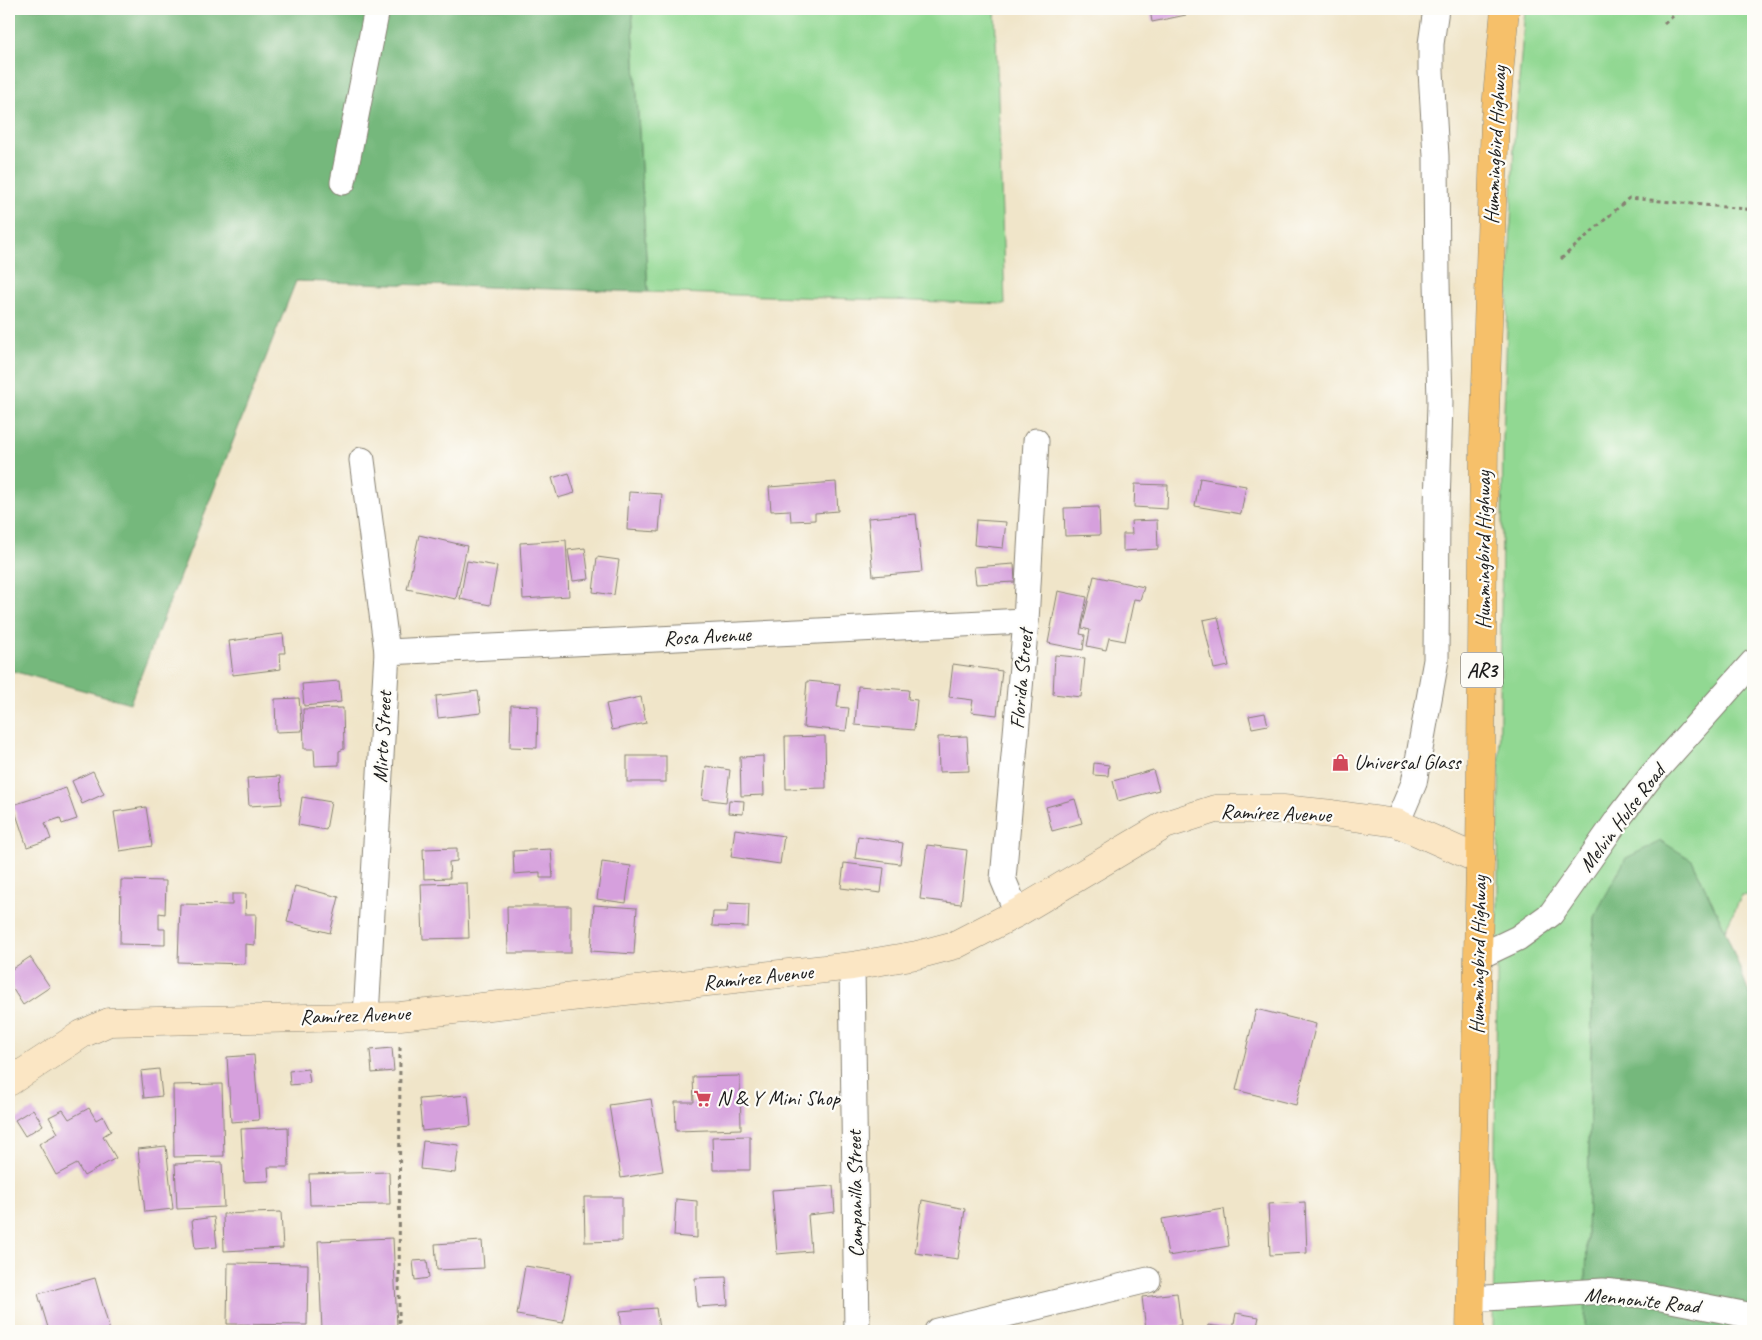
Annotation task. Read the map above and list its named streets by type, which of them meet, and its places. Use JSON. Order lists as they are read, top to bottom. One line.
{"streets":{"main road":["Hummingbird Highway","AR3"],"street":["Rosa Avenue","Florida Street","Mirto Street","Ramírez Avenue","Melvin Hulse Road","Campanilla Street","Mennonite Road"]},"crossings":[["Hummingbird Highway","Ramírez Avenue"],["Hummingbird Highway","Melvin Hulse Road"],["Hummingbird Highway","Mennonite Road"],["Rosa Avenue","Florida Street"],["Rosa Avenue","Mirto Street"],["Florida Street","Ramírez Avenue"],["Mirto Street","Ramírez Avenue"],["Ramírez Avenue","Campanilla Street"]],"places":{"shop":["Universal Glass"],"supermarket":["N & Y Mini Shop"]}}
